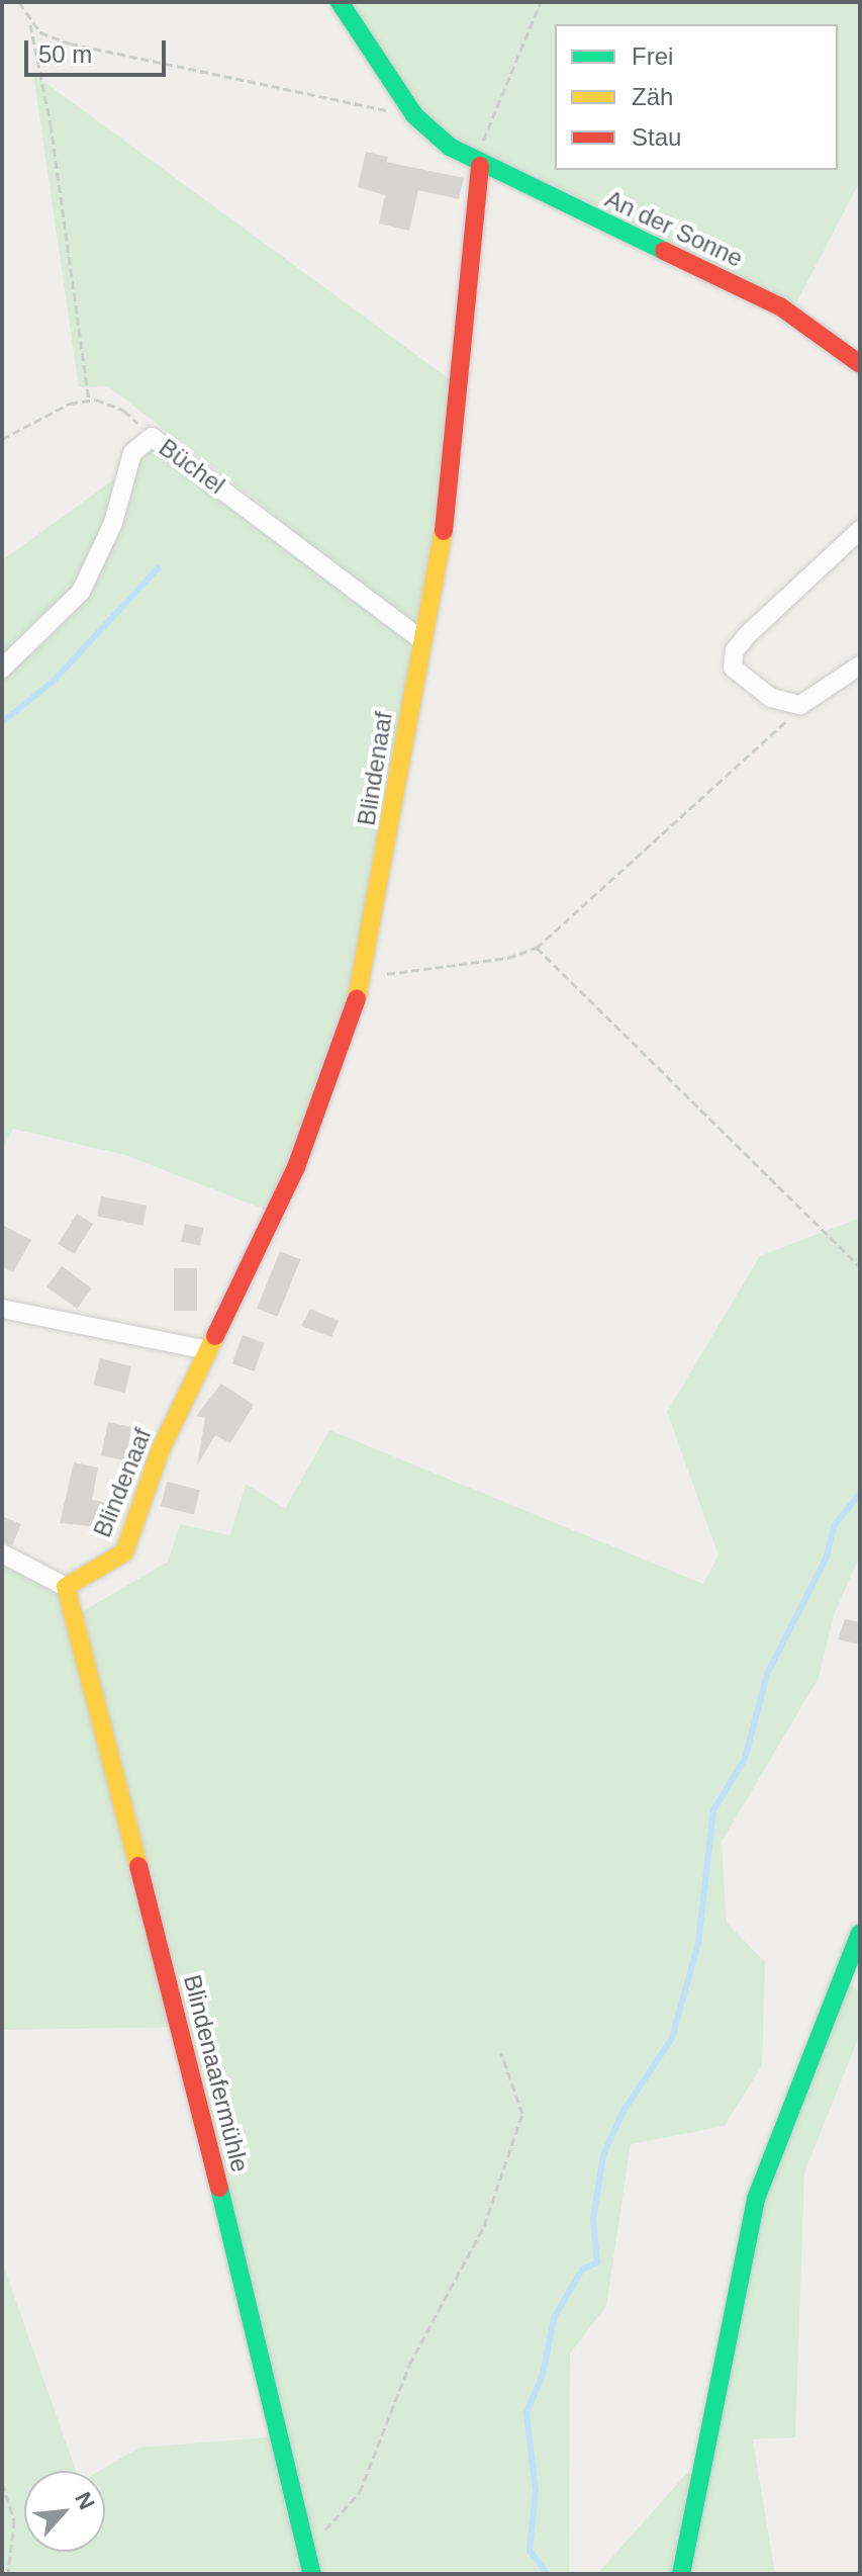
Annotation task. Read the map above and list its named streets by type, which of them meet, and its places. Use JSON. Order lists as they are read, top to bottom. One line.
{"streets":{"street":["An der Sonne","Büchel","Blindenaaf","Blindenaafermühle"]},"crossings":[["An der Sonne","Blindenaaf"],["Büchel","Blindenaaf"],["Blindenaaf","Blindenaafermühle"]],"legend":["Frei","Zäh","Stau"],"scale_bar":"50 m","north":"top right"}
